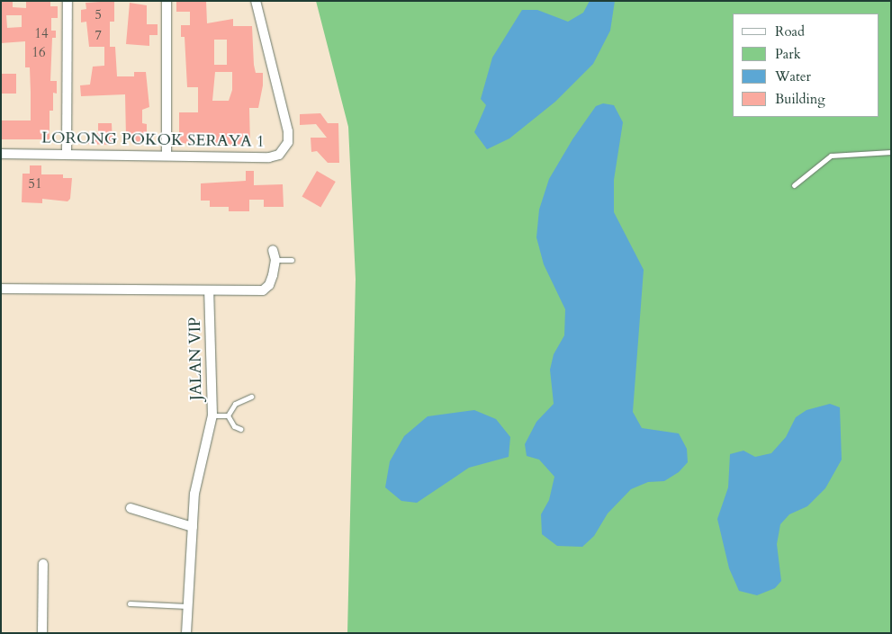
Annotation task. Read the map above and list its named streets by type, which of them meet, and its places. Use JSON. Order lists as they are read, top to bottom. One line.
{"streets":{"street":["LORONG POKOK SERAYA 1","JALAN VIP"]},"house_numbers":["5","14","7","16","51"],"legend":["Road","Park","Water","Building"]}
